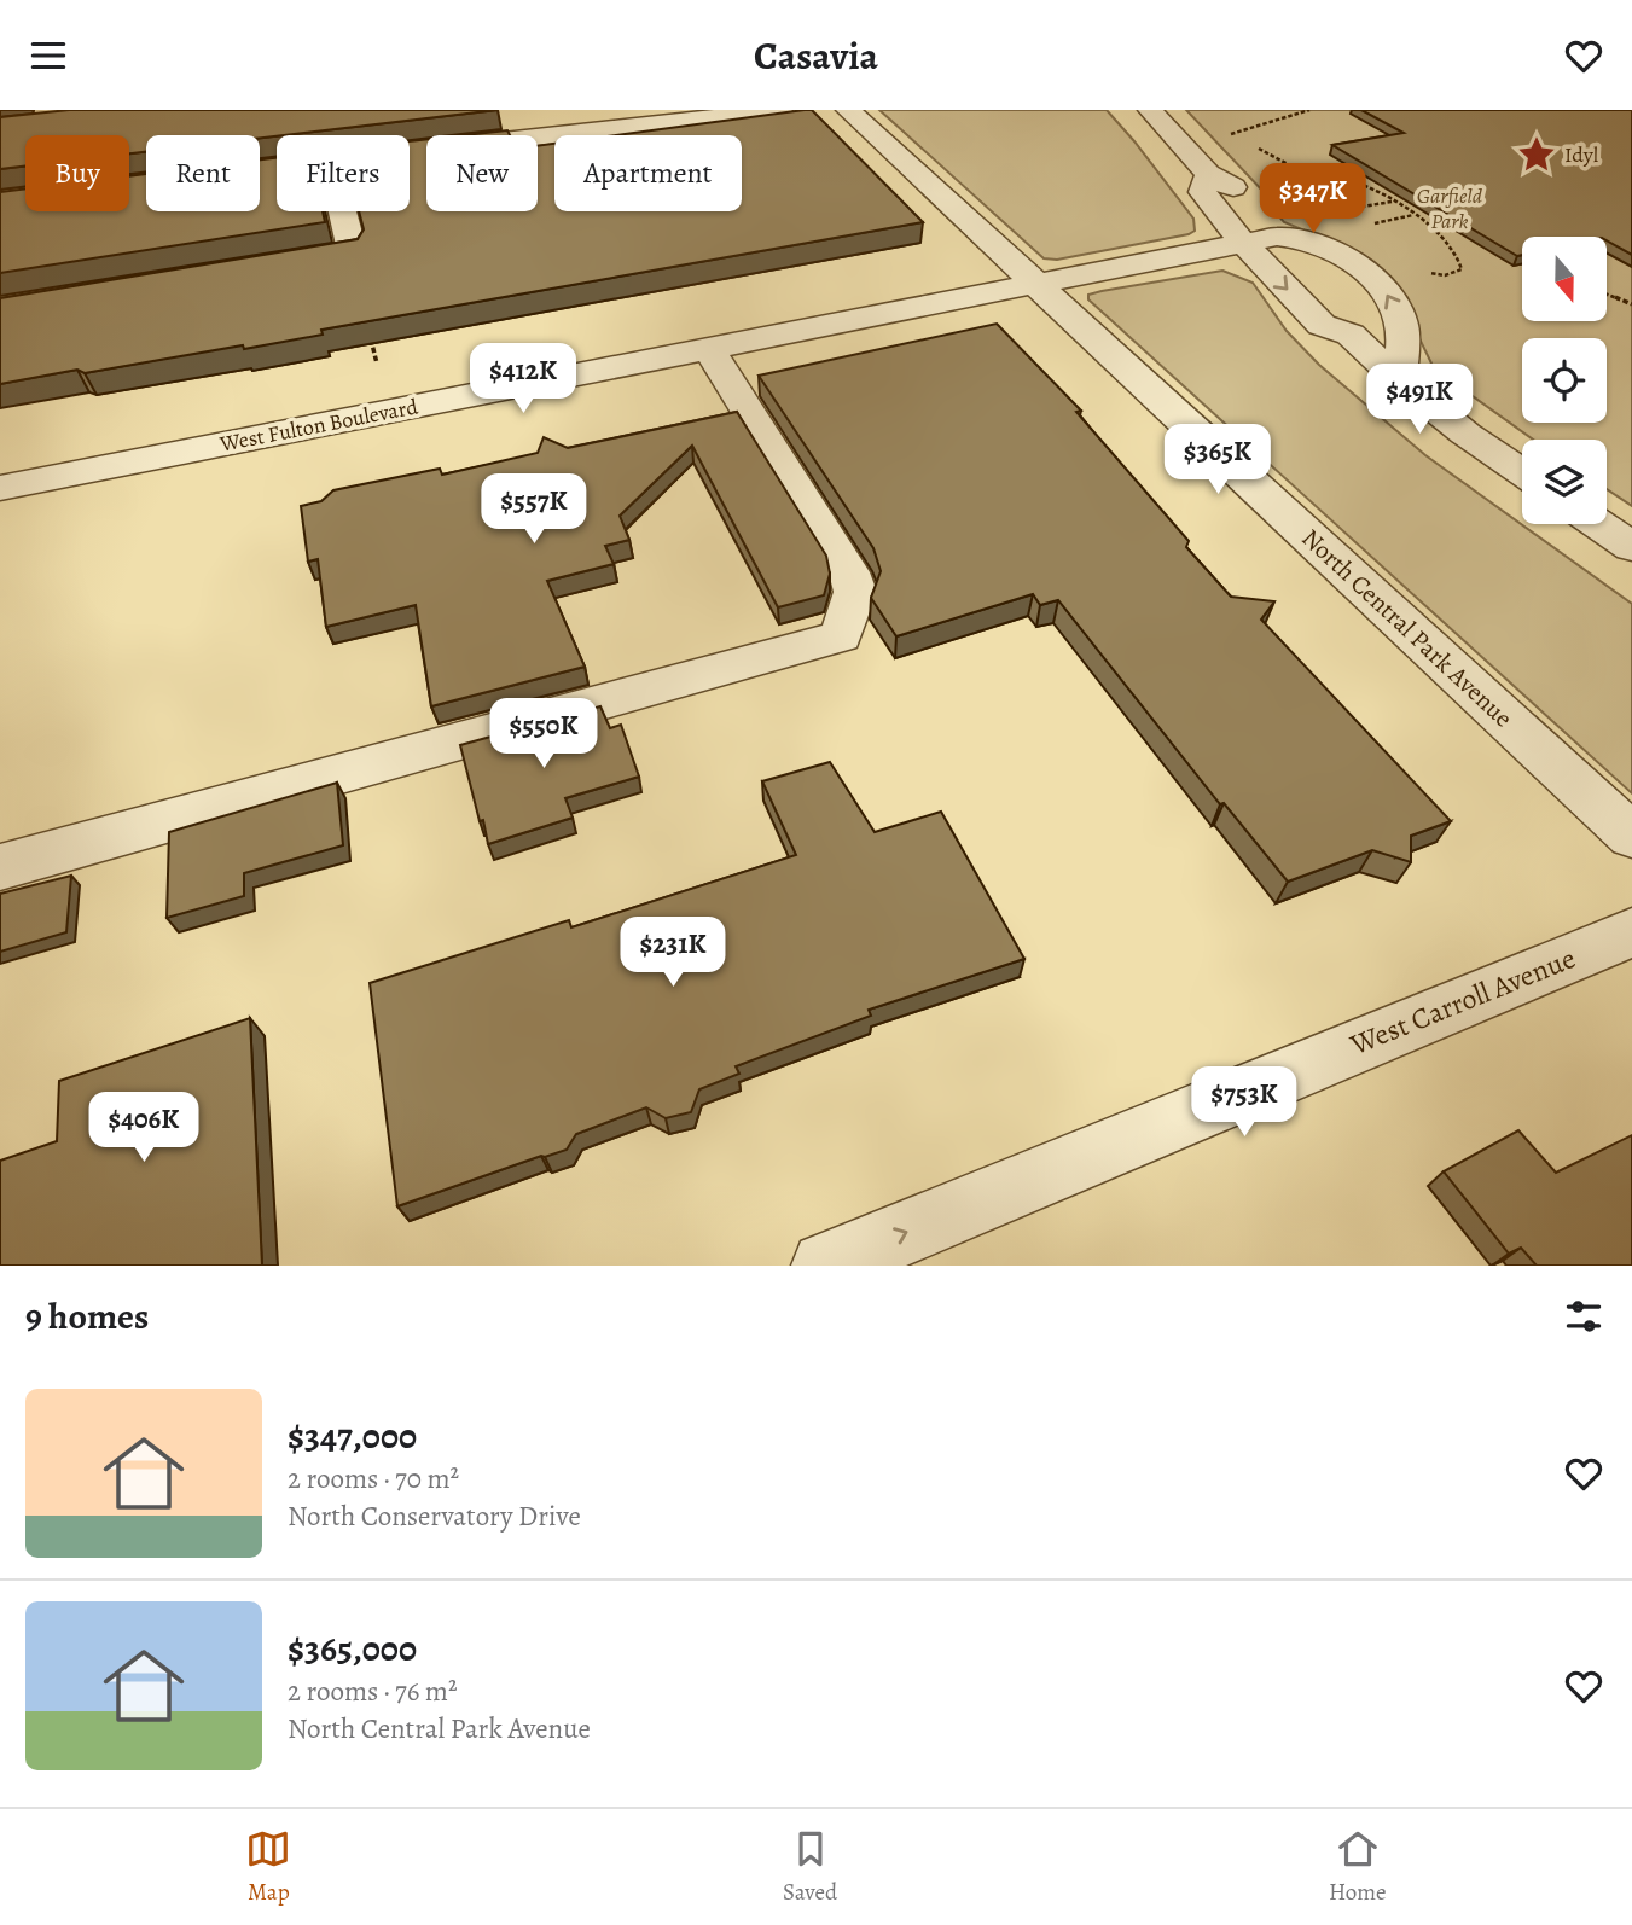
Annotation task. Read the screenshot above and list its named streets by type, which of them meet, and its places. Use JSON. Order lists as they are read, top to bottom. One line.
{"streets":{"street":["West Fulton Boulevard","North Central Park Avenue","West Carroll Avenue"]},"crossings":[["West Fulton Boulevard","North Central Park Avenue"]],"one_way":["West Carroll Avenue"],"parks":["Garfield Park"],"places":{"place":["Idyl"]},"north":"bottom","page":{"header":"Casavia","chip":["Buy","Rent","Filters","New","Apartment"],"price":["$347K","$412K","$491K","$365K","$557K","$550K","$231K","$753K","$406K"],"heading":"9 homes","list":[{"name":"$347,000","note":"2 rooms · 70 m² · North Conservatory Drive"},{"name":"$365,000","note":"2 rooms · 76 m² · North Central Park Avenue"}],"tabs":["Map","Saved","Home"]}}
